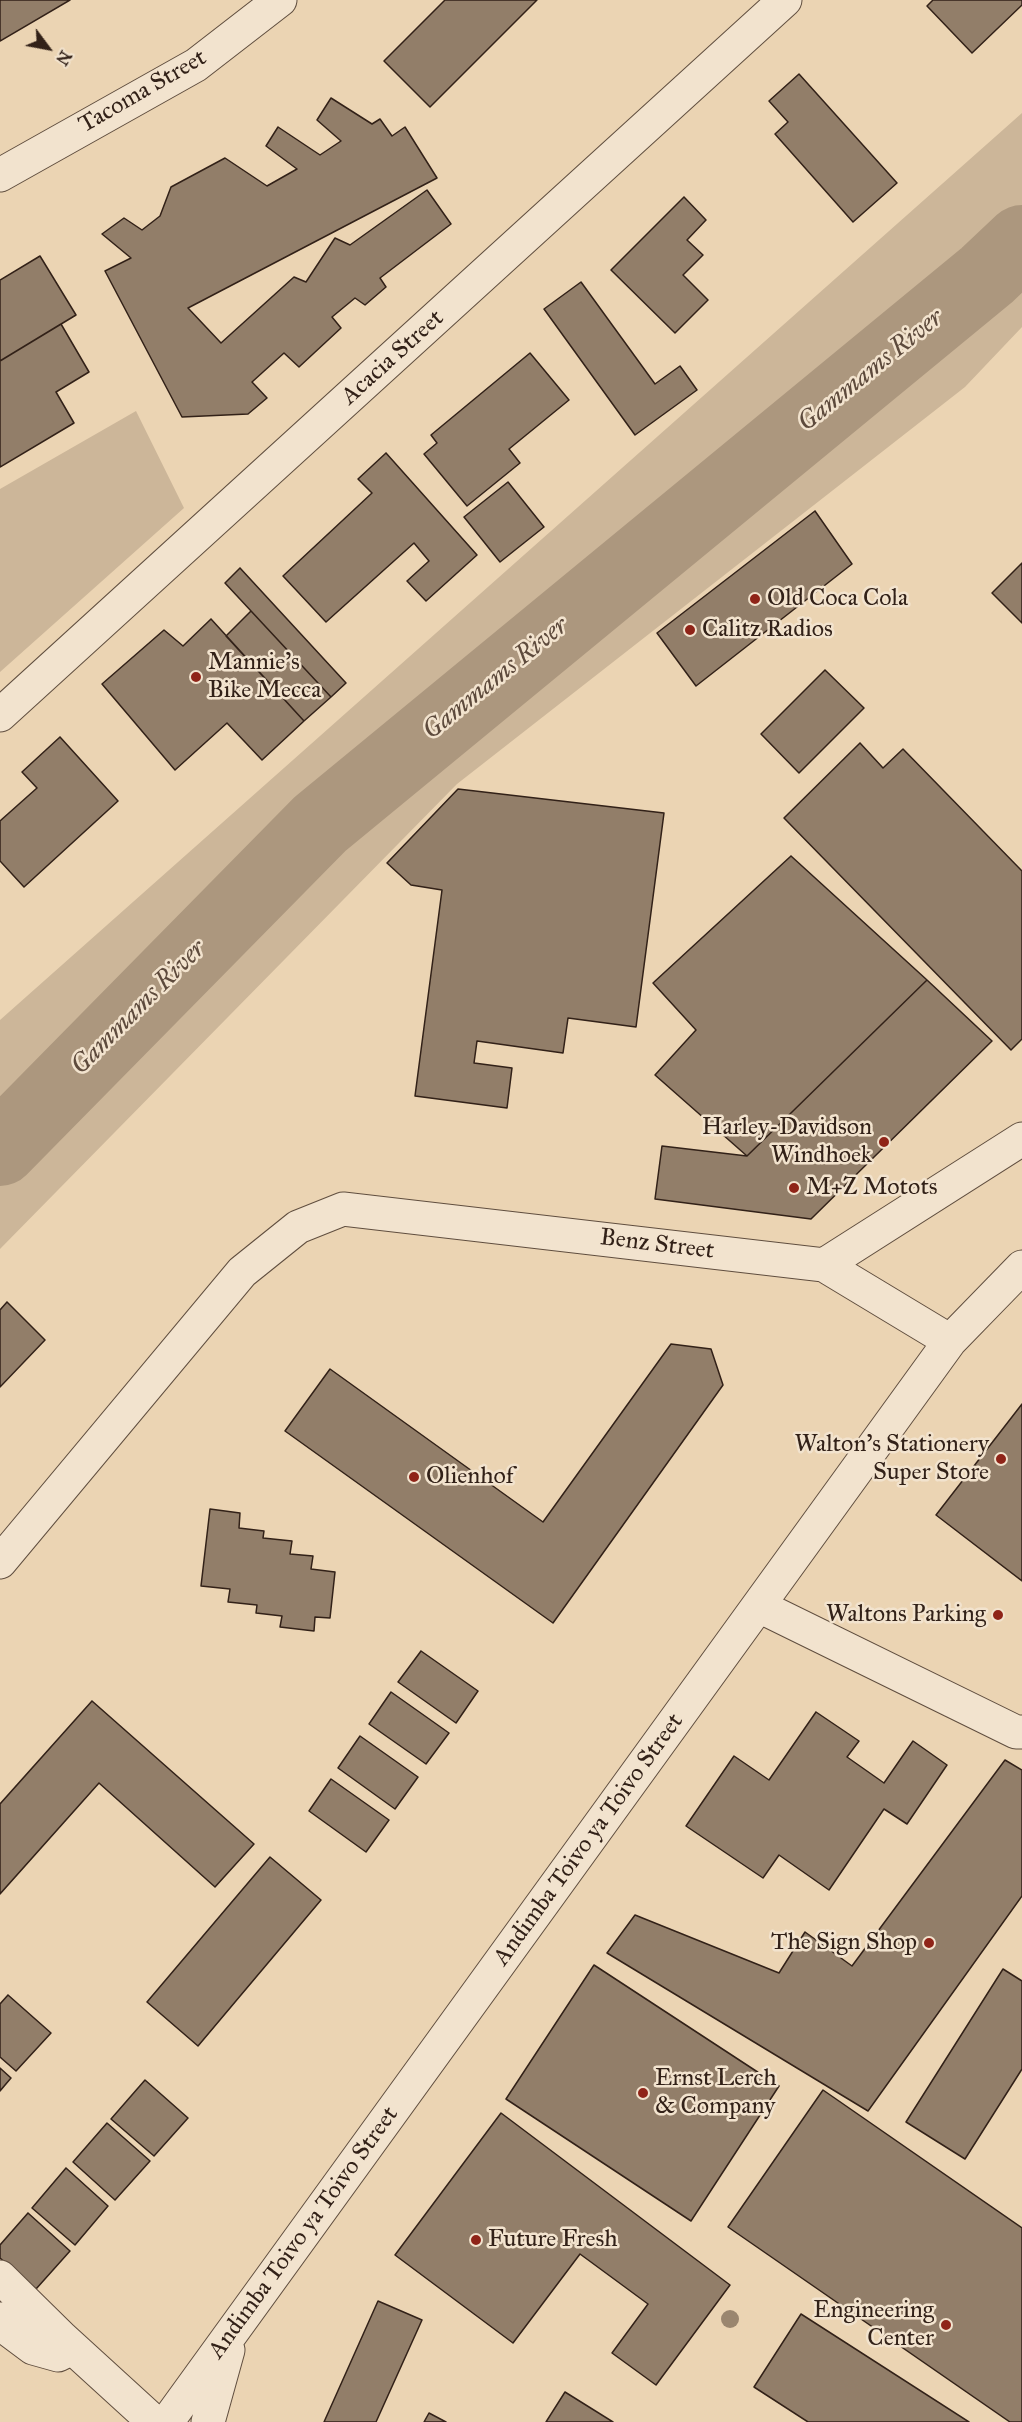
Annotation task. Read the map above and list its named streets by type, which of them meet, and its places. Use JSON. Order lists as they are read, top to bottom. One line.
{"streets":{"street":["Tacoma Street","Acacia Street","Benz Street","Andimba Toivo ya Toivo Street"]},"crossings":[["Benz Street","Andimba Toivo ya Toivo Street"]],"water":["Gammams River"],"places":["Old Coca Cola","Calitz Radios","Mannie's Bike Mecca","Harley-Davidson Windhoek","M+Z Motots","Walton's Stationery Super Store","Olienhof","Waltons Parking","The Sign Shop","Ernst Lerch & Company","Future Fresh","Engineering Center"],"north":"bottom right"}
